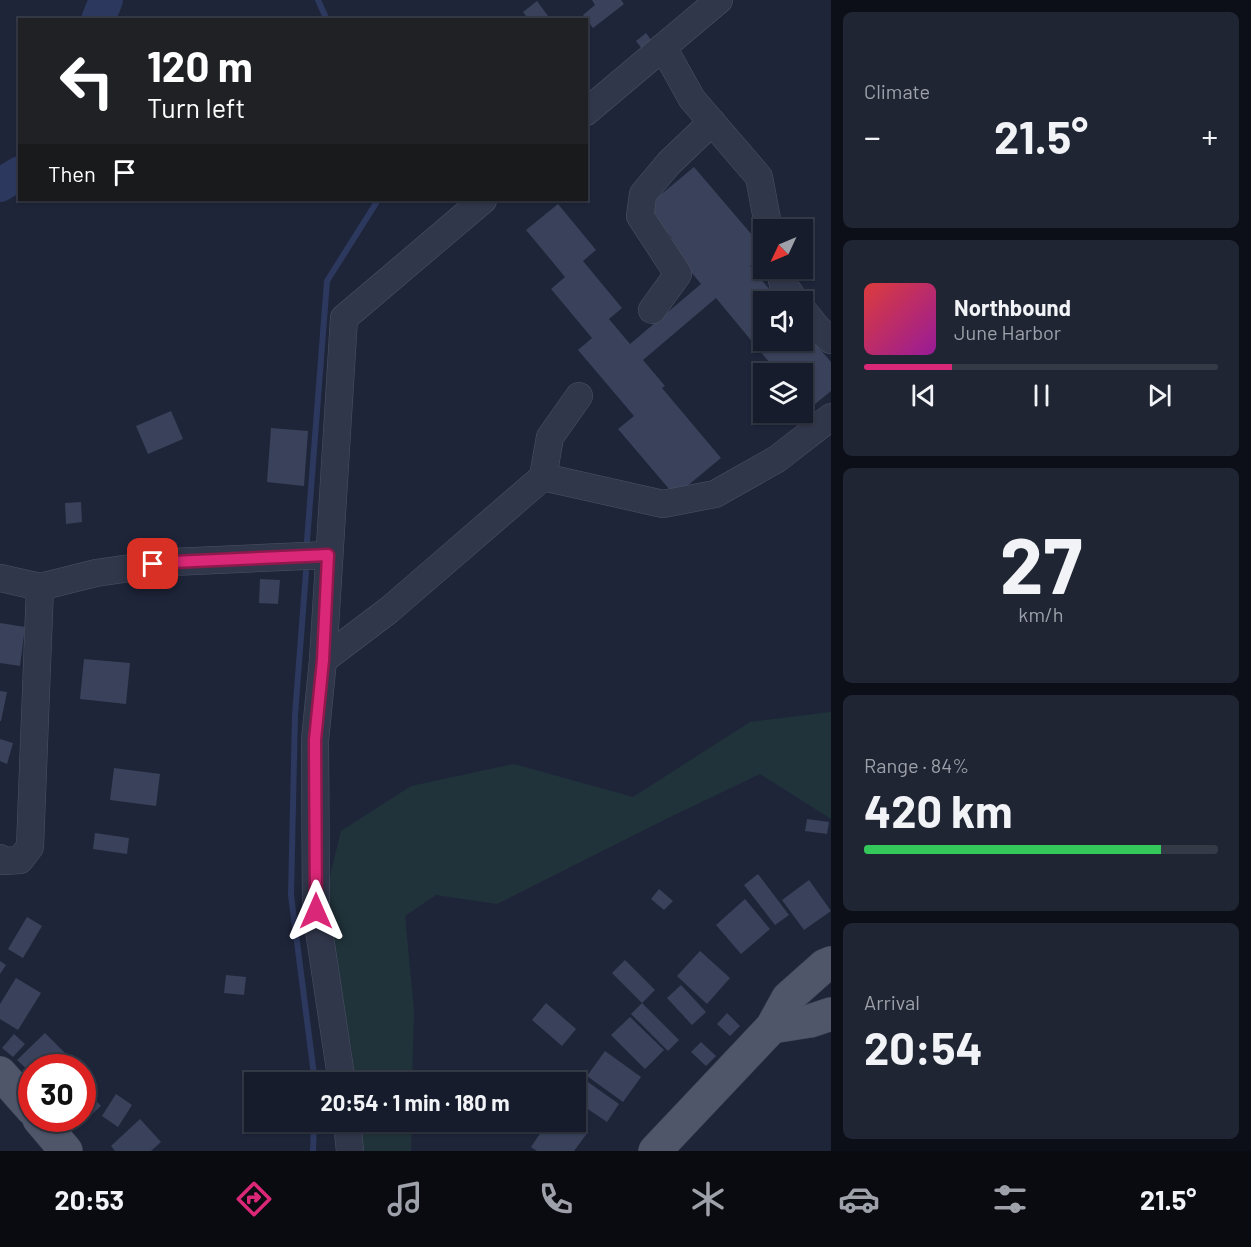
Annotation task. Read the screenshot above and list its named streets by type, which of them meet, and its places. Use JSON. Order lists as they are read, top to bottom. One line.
{"north":"bottom left","page":{"tile":["Climate",["27","km/h"],["Range · 84%","420 km"],["Arrival","20:54"]],"turn":["120 m","Turn left"],"heat":["−","21.5°","+"],"then":"Then","song":["Northbound","June Harbor"],"limit":"30","trip":"20:54 · 1 min · 180 m","tabs":["20:53","21.5°"]}}
